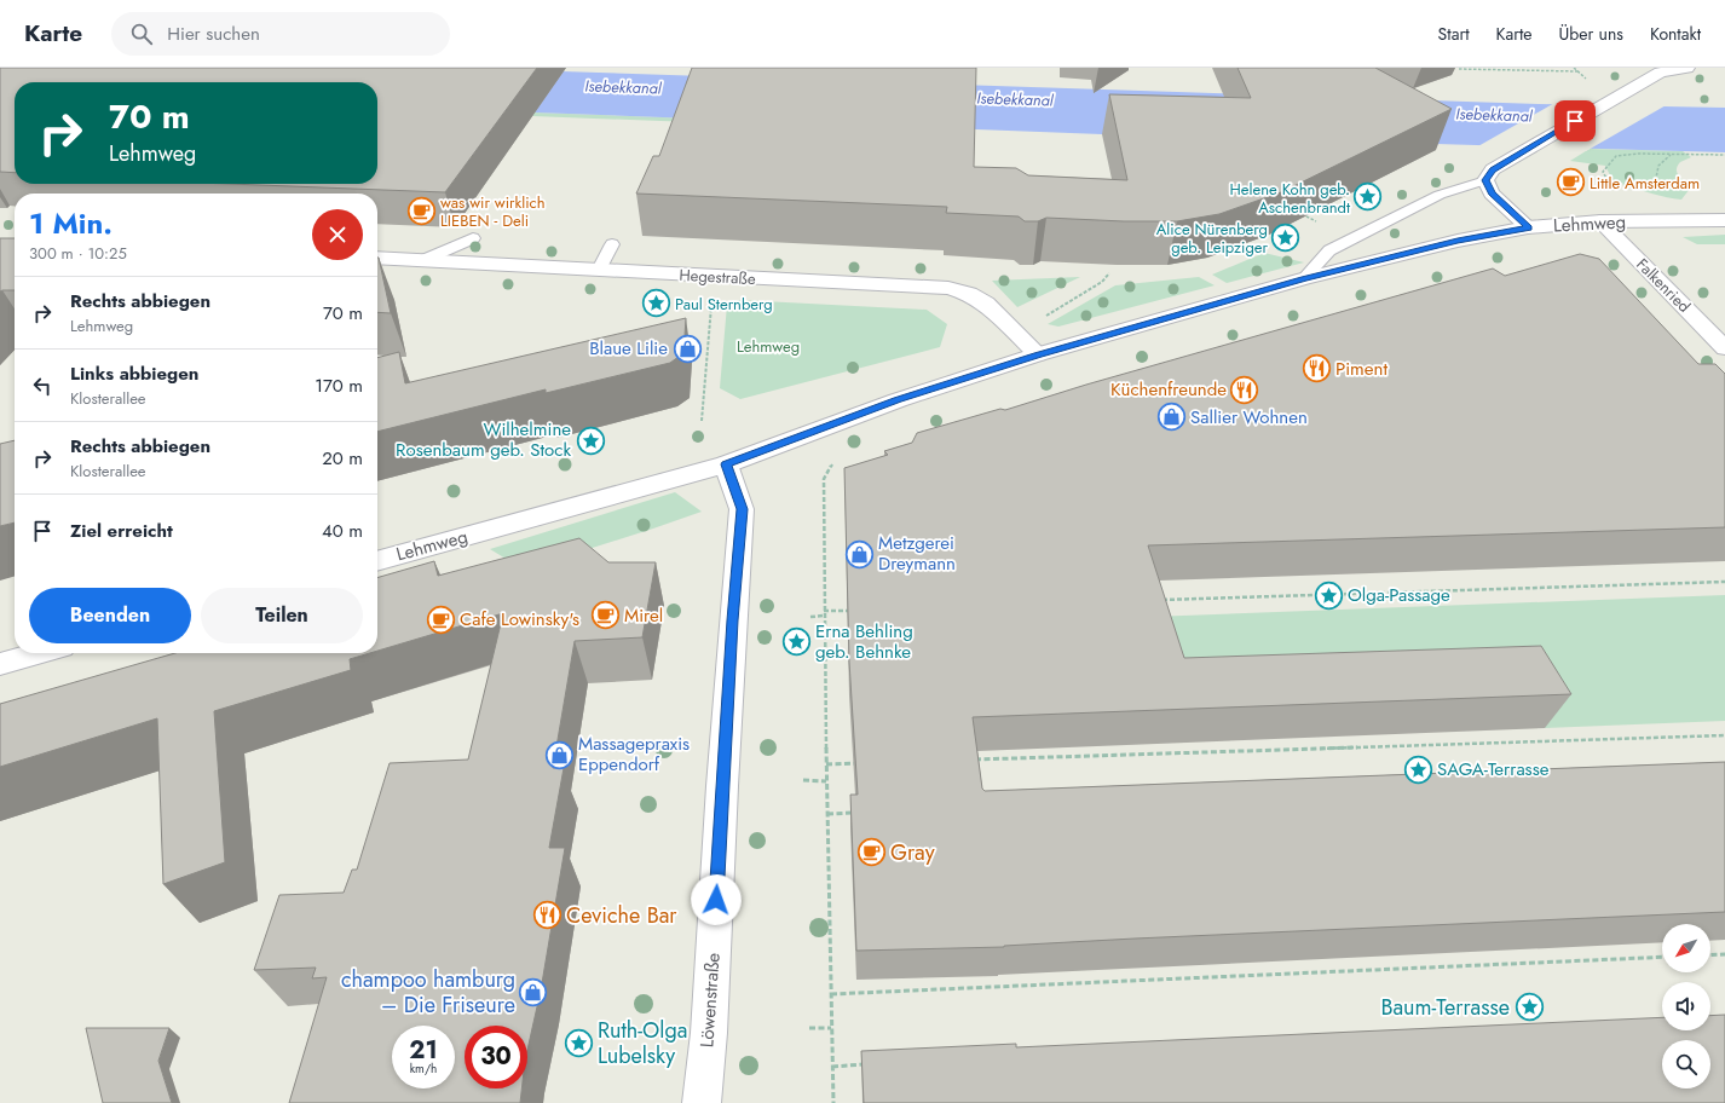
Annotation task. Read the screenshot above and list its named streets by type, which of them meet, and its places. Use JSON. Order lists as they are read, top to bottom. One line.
{"streets":{"street":["Lehmweg","Hegestraße","Falkenried","Löwenstraße"]},"crossings":[["Lehmweg","Hegestraße"],["Lehmweg","Falkenried"],["Lehmweg","Löwenstraße"]],"water":["Isebekkanal"],"parks":["Lehmweg"],"places":{"cafe":["Little Amsterdam","was wir wirklich LIEBEN - Deli","Mirel","Cafe Lowinsky's","Gray"],"place":["Helene Kohn geb. Aschenbrandt","Alice Nürenberg geb. Leipziger","Paul Sternberg","Wilhelmine Rosenbaum geb. Stock","Olga-Passage","Erna Behling geb. Behnke","SAGA-Terrasse","Baum-Terrasse","Ruth-Olga Lubelsky"],"shop":["Blaue Lilie","Sallier Wohnen","Metzgerei Dreymann","Massagepraxis Eppendorf","champoo hamburg – Die Friseure"],"restaurant":["Piment","Küchenfreunde","Ceviche Bar"]},"north":"bottom left","page":{"header":"Karte","search":"Hier suchen","nav":["Start","Karte","Über uns","Kontakt"],"turn":["70 m","Lehmweg"],"heading":["1 Min.","300 m · 10:25"],"list":[{"name":"Rechts abbiegen","note":"Lehmweg","value":"70 m"},{"name":"Links abbiegen","note":"Klosterallee","value":"170 m"},{"name":"Rechts abbiegen","note":"Klosterallee","value":"20 m"},{"name":"Ziel erreicht","value":"40 m"}],"buttons":["Beenden","Teilen"],"speed":"21 km/h","limit":"30"}}
